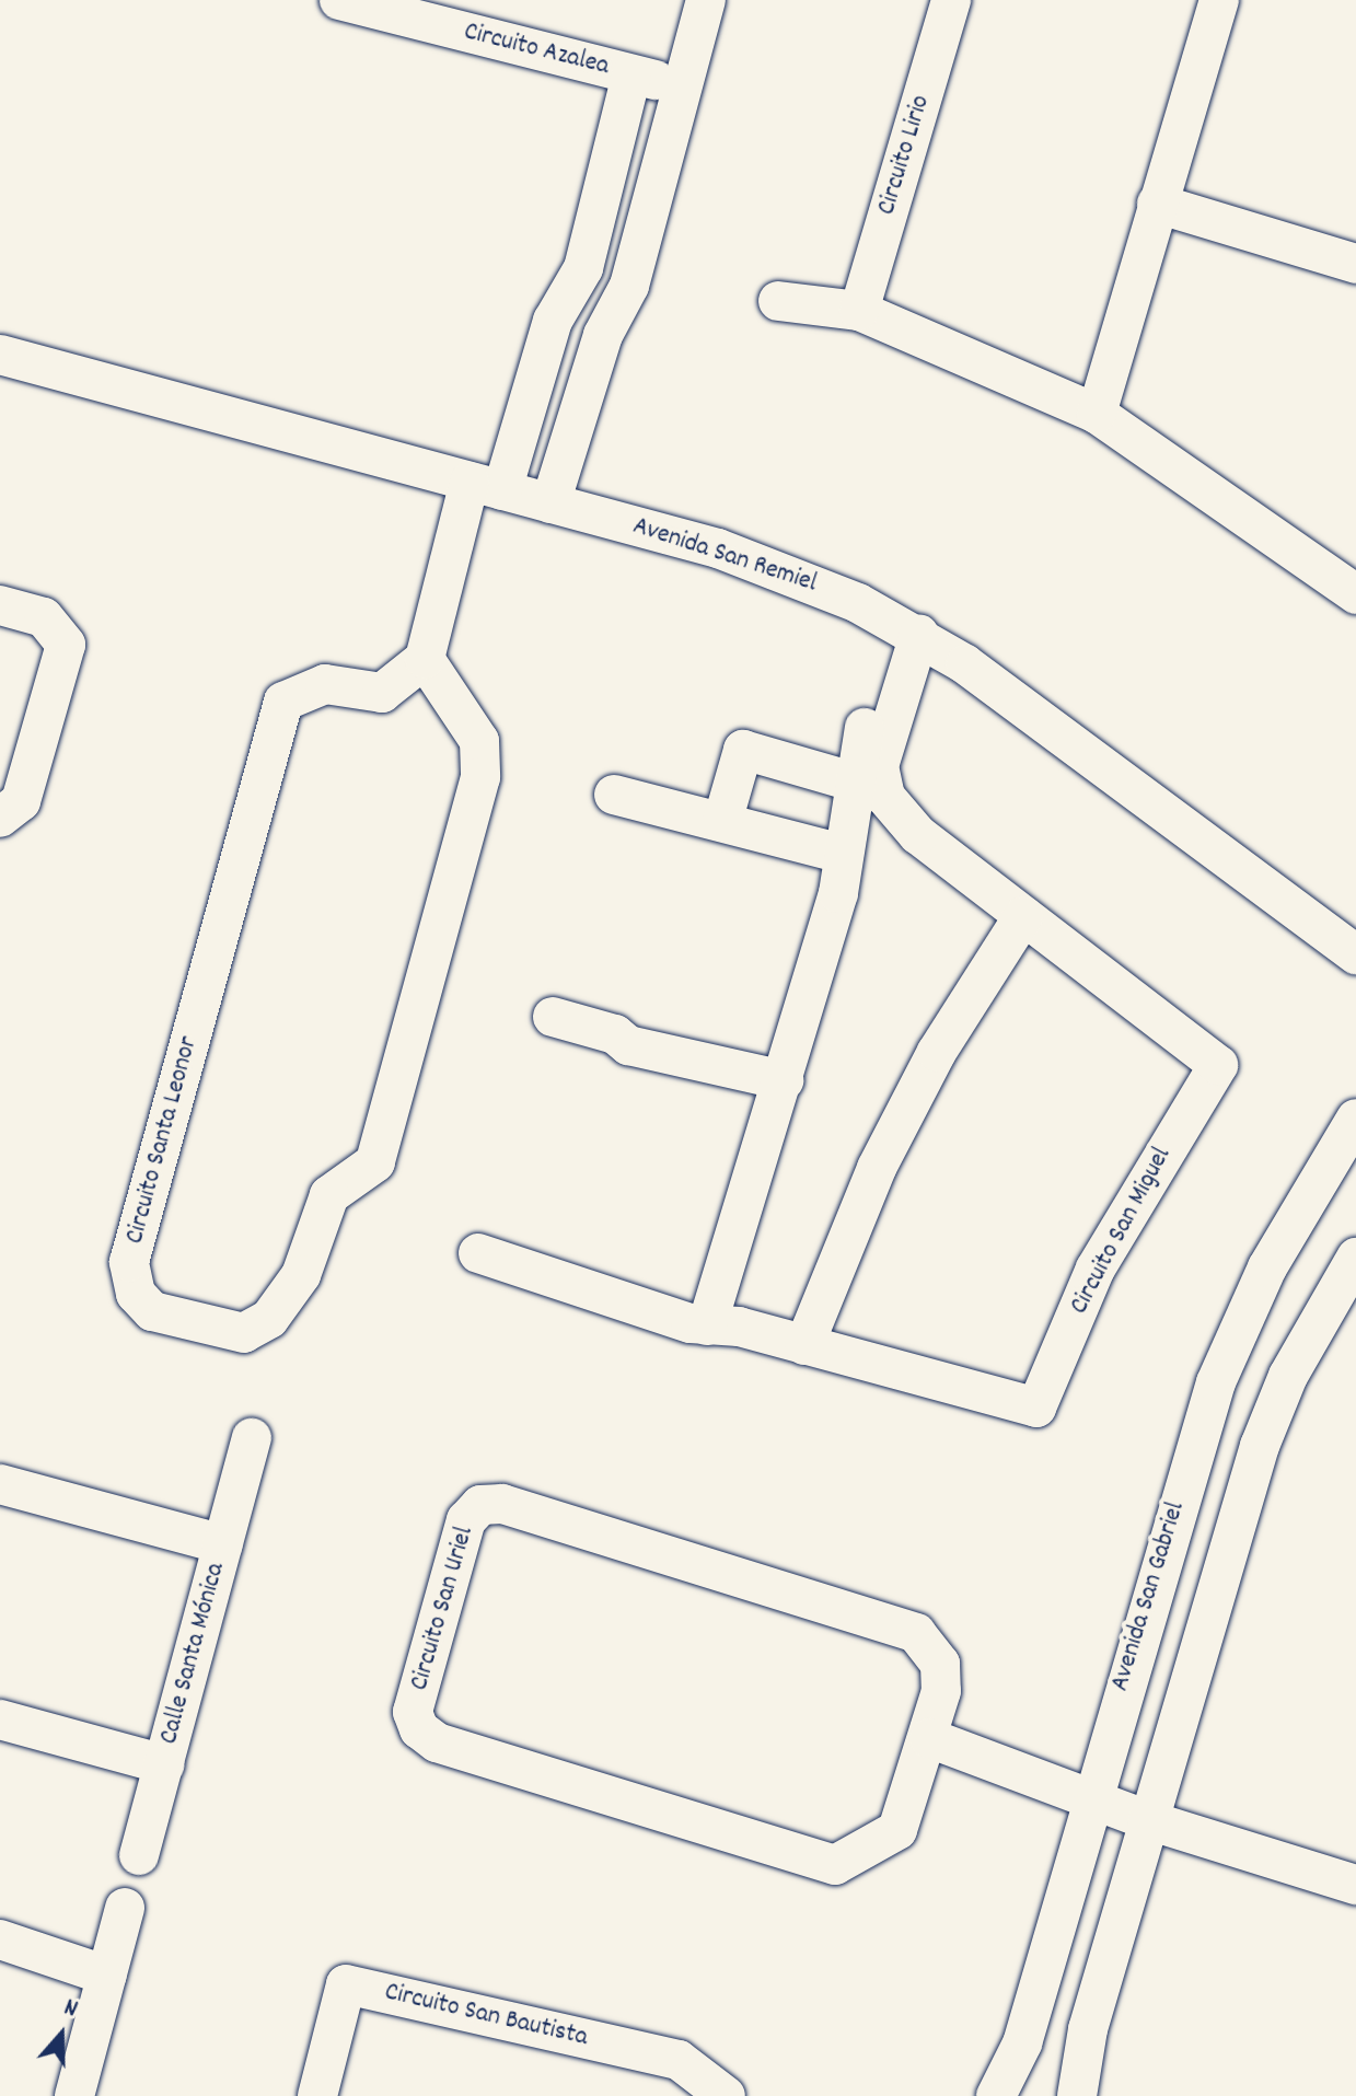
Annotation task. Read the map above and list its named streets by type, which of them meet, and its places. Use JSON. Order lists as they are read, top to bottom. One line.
{"streets":{"street":["Circuito Azalea","Circuito Lirio","Avenida San Remiel","Circuito Santa Leonor","Circuito San Miguel","Avenida San Gabriel","Circuito San Uriel","Calle Santa Mónica","Circuito San Bautista"]},"crossings":[["Circuito Azalea","Avenida San Remiel"],["Avenida San Remiel","Circuito San Miguel"]],"north":"top"}
